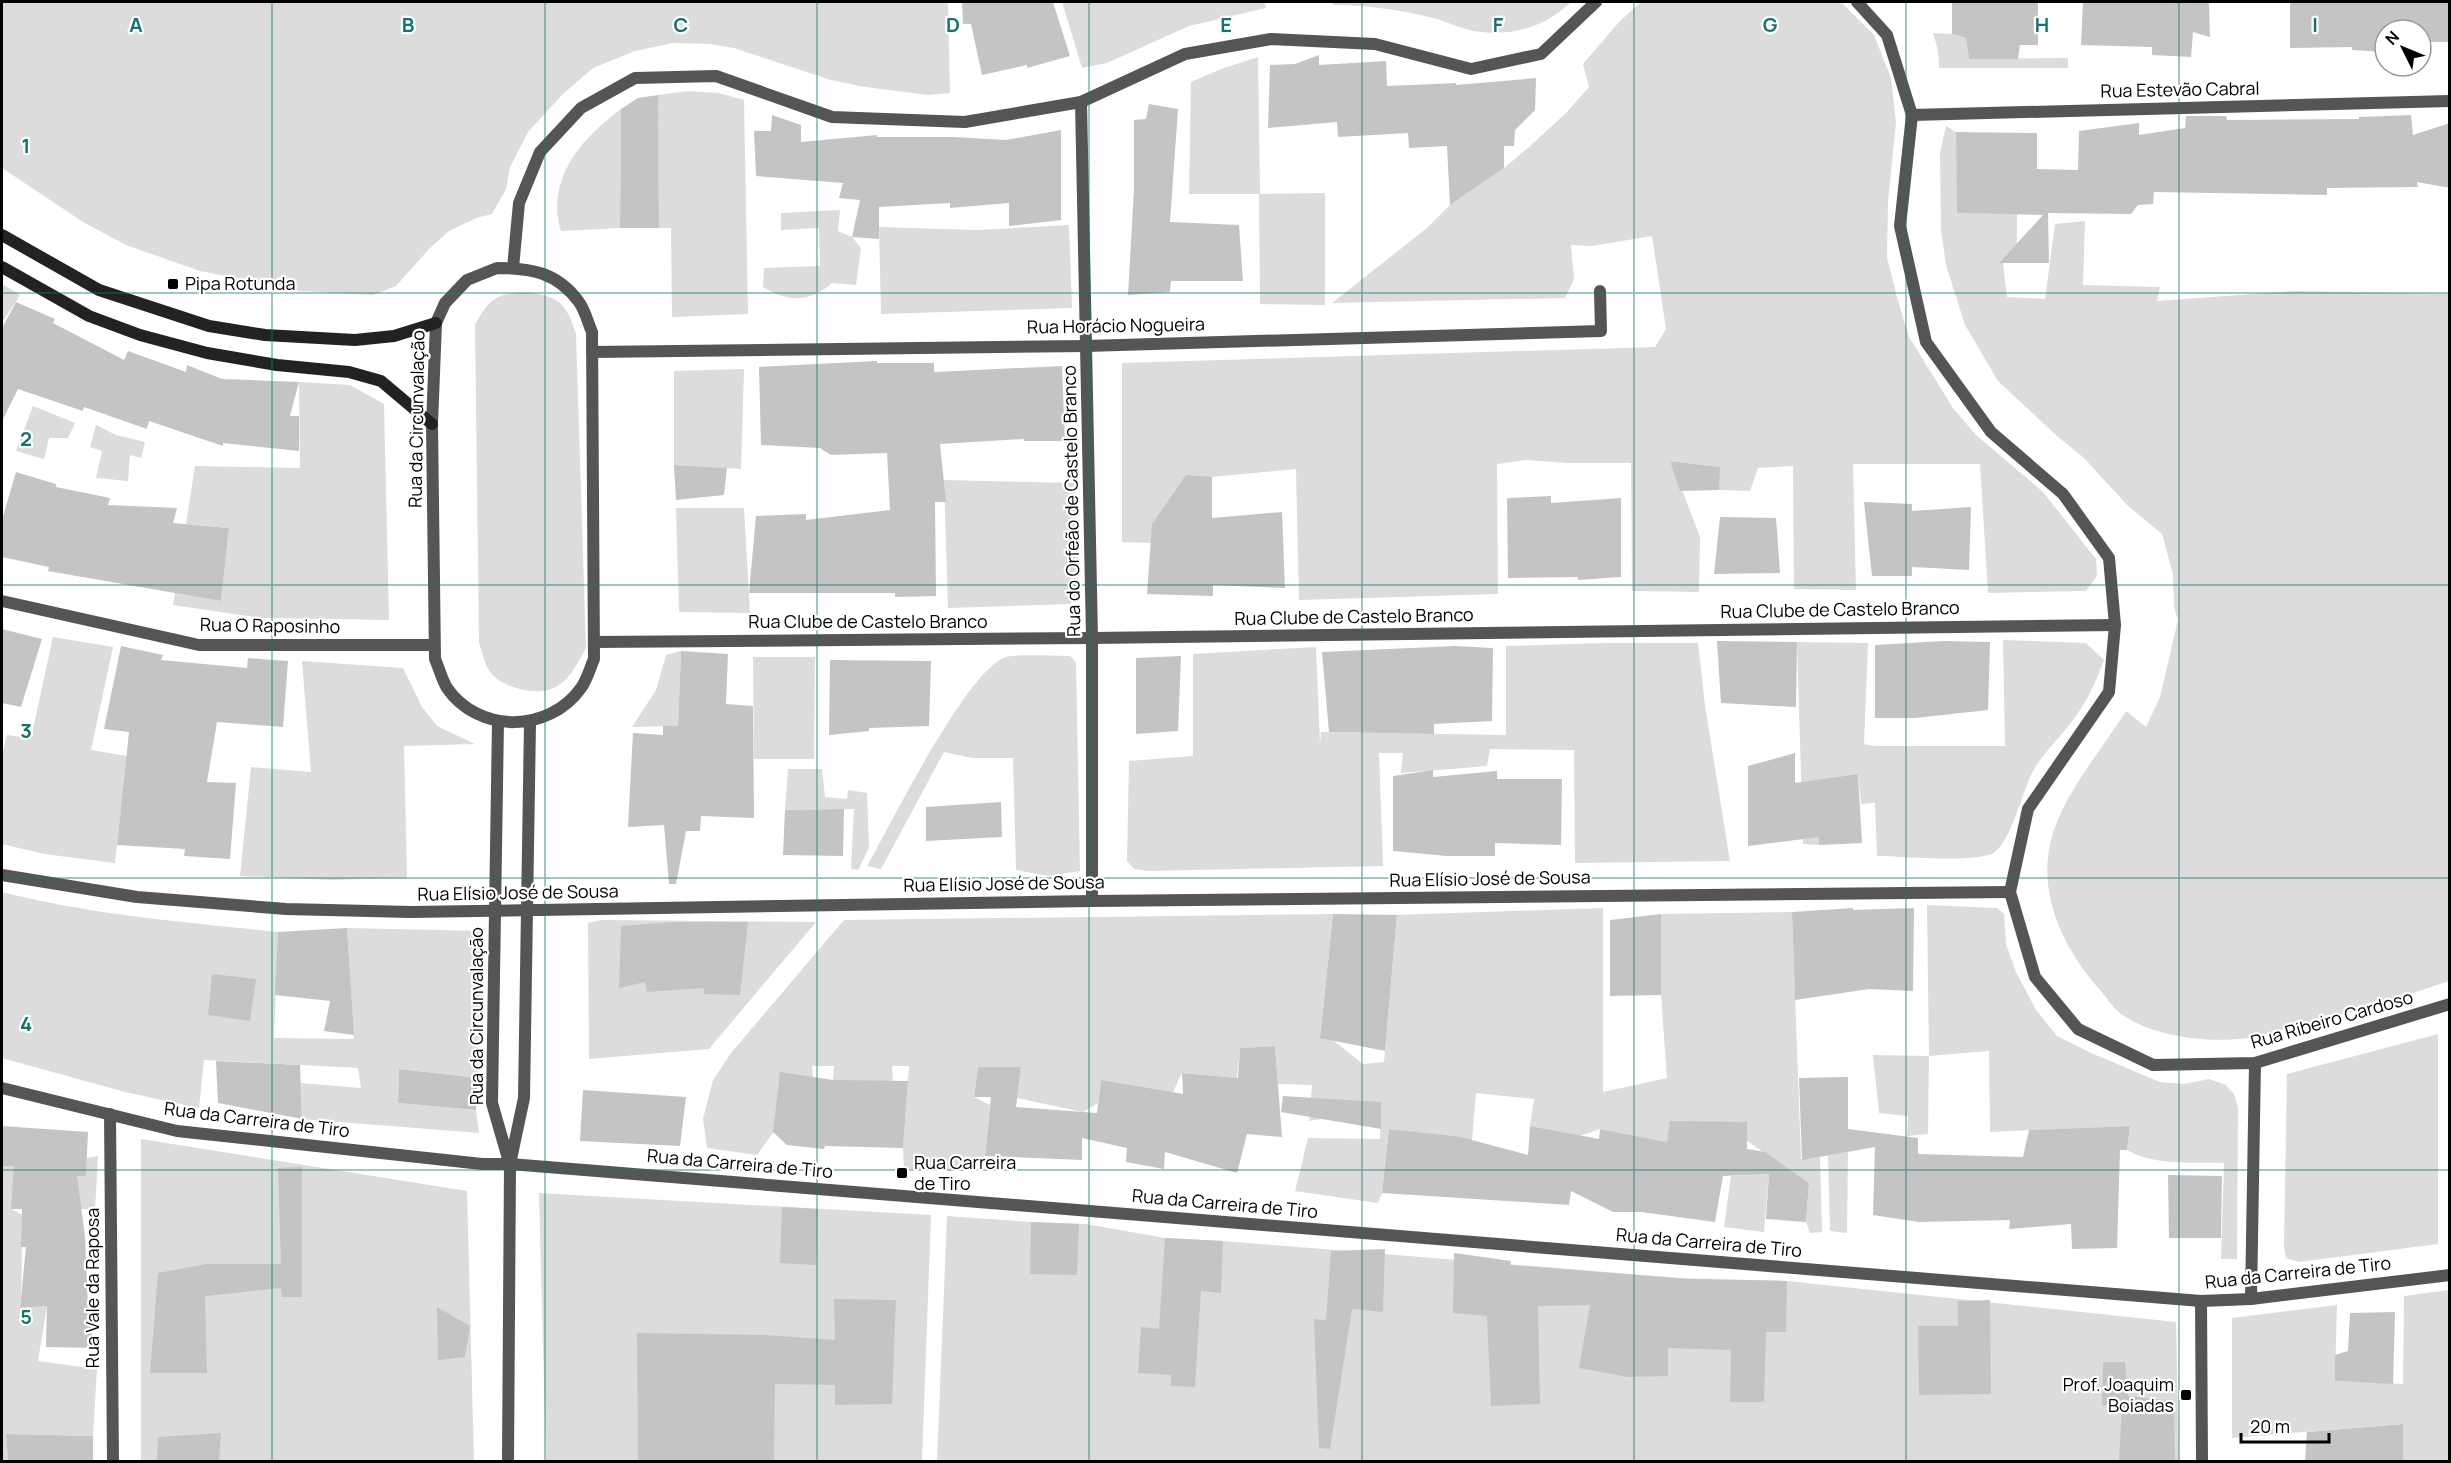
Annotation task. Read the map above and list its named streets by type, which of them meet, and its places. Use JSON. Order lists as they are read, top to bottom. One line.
{"streets":{"street":["Rua Estevão Cabral","Rua Horácio Nogueira","Rua da Circunvalação","Rua do Orfeão de Castelo Branco","Rua Clube de Castelo Branco","Rua O Raposinho","Rua Elísio José de Sousa","Rua Ribeiro Cardoso","Rua da Carreira de Tiro","Rua Vale da Raposa"]},"crossings":[["Rua Estevão Cabral","Rua Ribeiro Cardoso"],["Rua Horácio Nogueira","Rua da Circunvalação"],["Rua Horácio Nogueira","Rua do Orfeão de Castelo Branco"],["Rua da Circunvalação","Rua Clube de Castelo Branco"],["Rua da Circunvalação","Rua O Raposinho"],["Rua da Circunvalação","Rua Elísio José de Sousa"],["Rua da Circunvalação","Rua da Carreira de Tiro"],["Rua do Orfeão de Castelo Branco","Rua Clube de Castelo Branco"],["Rua do Orfeão de Castelo Branco","Rua Elísio José de Sousa"],["Rua Clube de Castelo Branco","Rua Ribeiro Cardoso"],["Rua Elísio José de Sousa","Rua Ribeiro Cardoso"],["Rua da Carreira de Tiro","Rua Vale da Raposa"]],"places":{"transit":["Pipa Rotunda","Rua Carreira de Tiro","Prof. Joaquim Boiadas"]},"scale_bar":"20 m","north":"top left","grid":{"columns":["A","B","C","D","E","F","G","H","I"],"rows":["1","2","3","4","5"]}}
